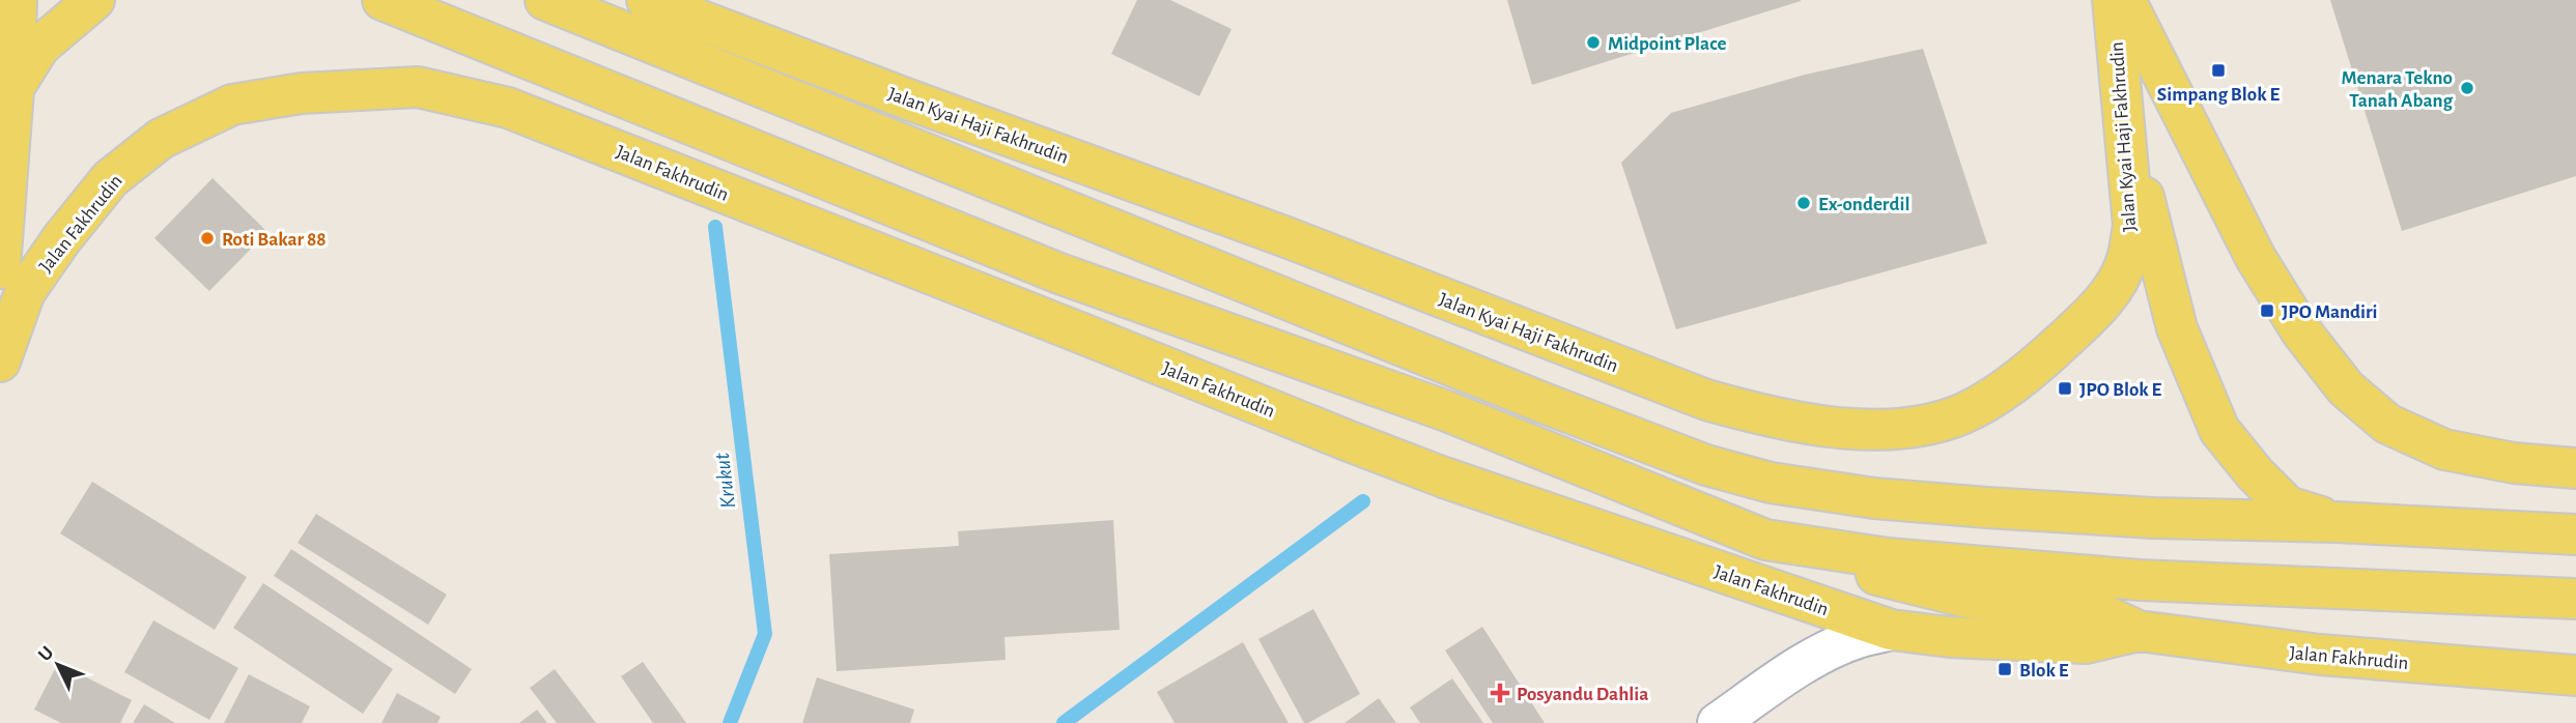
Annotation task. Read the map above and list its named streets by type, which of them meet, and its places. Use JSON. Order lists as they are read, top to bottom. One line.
{"streets":{"main road":["Jalan Kyai Haji Fakhrudin","Jalan Fakhrudin"]},"water":["Krukut"],"places":{"other":["Midpoint Place","Menara Tekno Tanah Abang","Ex-onderdil","Roti Bakar 88"],"transit":["Simpang Blok E","JPO Mandiri","JPO Blok E","Blok E"],"health":["Posyandu Dahlia"]},"north":"top left"}
